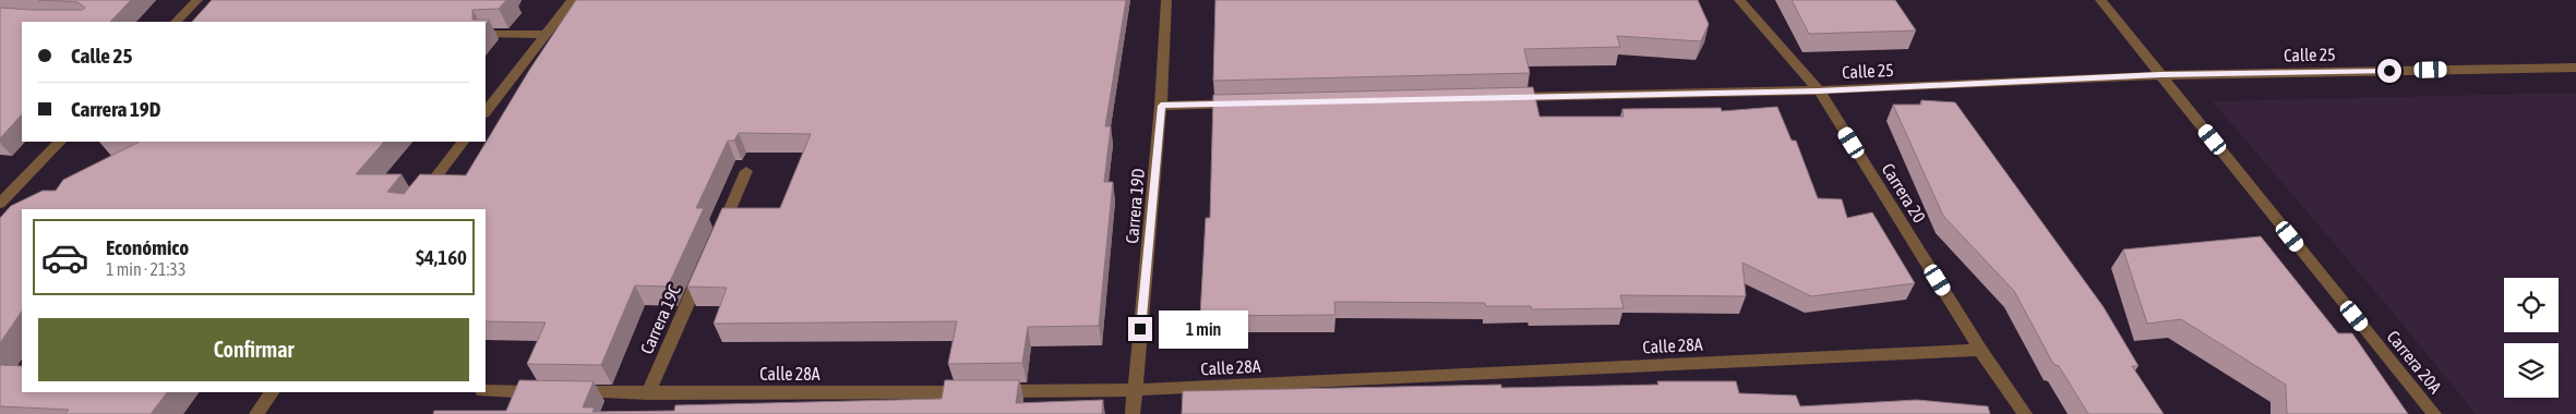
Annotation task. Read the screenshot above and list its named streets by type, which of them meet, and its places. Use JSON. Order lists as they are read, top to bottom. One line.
{"streets":{"street":["Calle 25","Carrera 20","Carrera 19D","Carrera 19C","Calle 28A","Carrera 20A"]},"crossings":[["Calle 25","Carrera 20"],["Calle 25","Carrera 20A"],["Carrera 20","Calle 28A"],["Carrera 19D","Calle 28A"],["Carrera 19C","Calle 28A"]],"page":{"banner":["Calle 25","Carrera 19D"],"list":[{"name":"Económico","note":"1 min · 21:33","value":"$4,160"}],"buttons":"Confirmar","bubble":"1 min"}}
